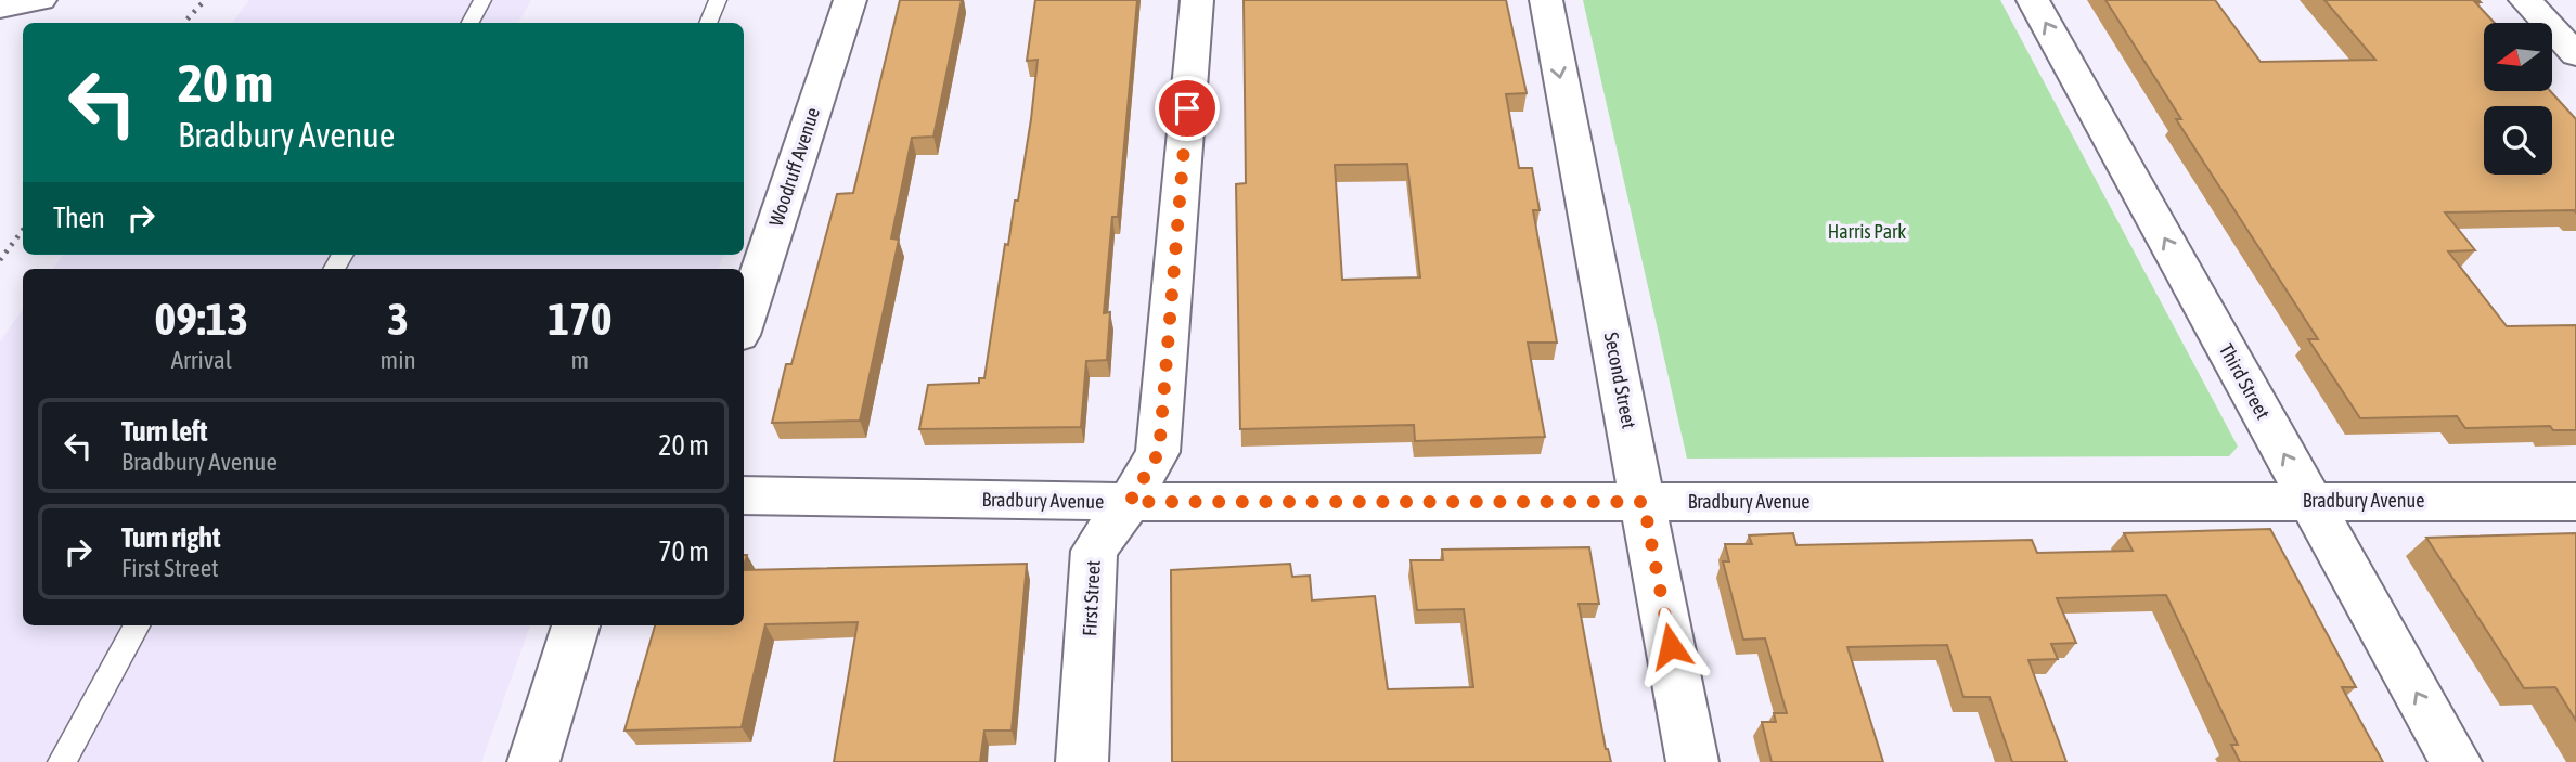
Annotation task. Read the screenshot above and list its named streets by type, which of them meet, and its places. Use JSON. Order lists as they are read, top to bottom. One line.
{"streets":{"street":["Woodruff Avenue","Second Street","Third Street","Bradbury Avenue","First Street"]},"crossings":[["Second Street","Bradbury Avenue"],["Third Street","Bradbury Avenue"],["Bradbury Avenue","First Street"]],"one_way":["Second Street","Third Street"],"parks":["Harris Park"],"north":"left","page":{"turn":["20 m","Bradbury Avenue"],"then":"Then","eta":["09:13","Arrival","3","min","170","m"],"list":[{"name":"Turn left","note":"Bradbury Avenue","value":"20 m"},{"name":"Turn right","note":"First Street","value":"70 m"}]}}
